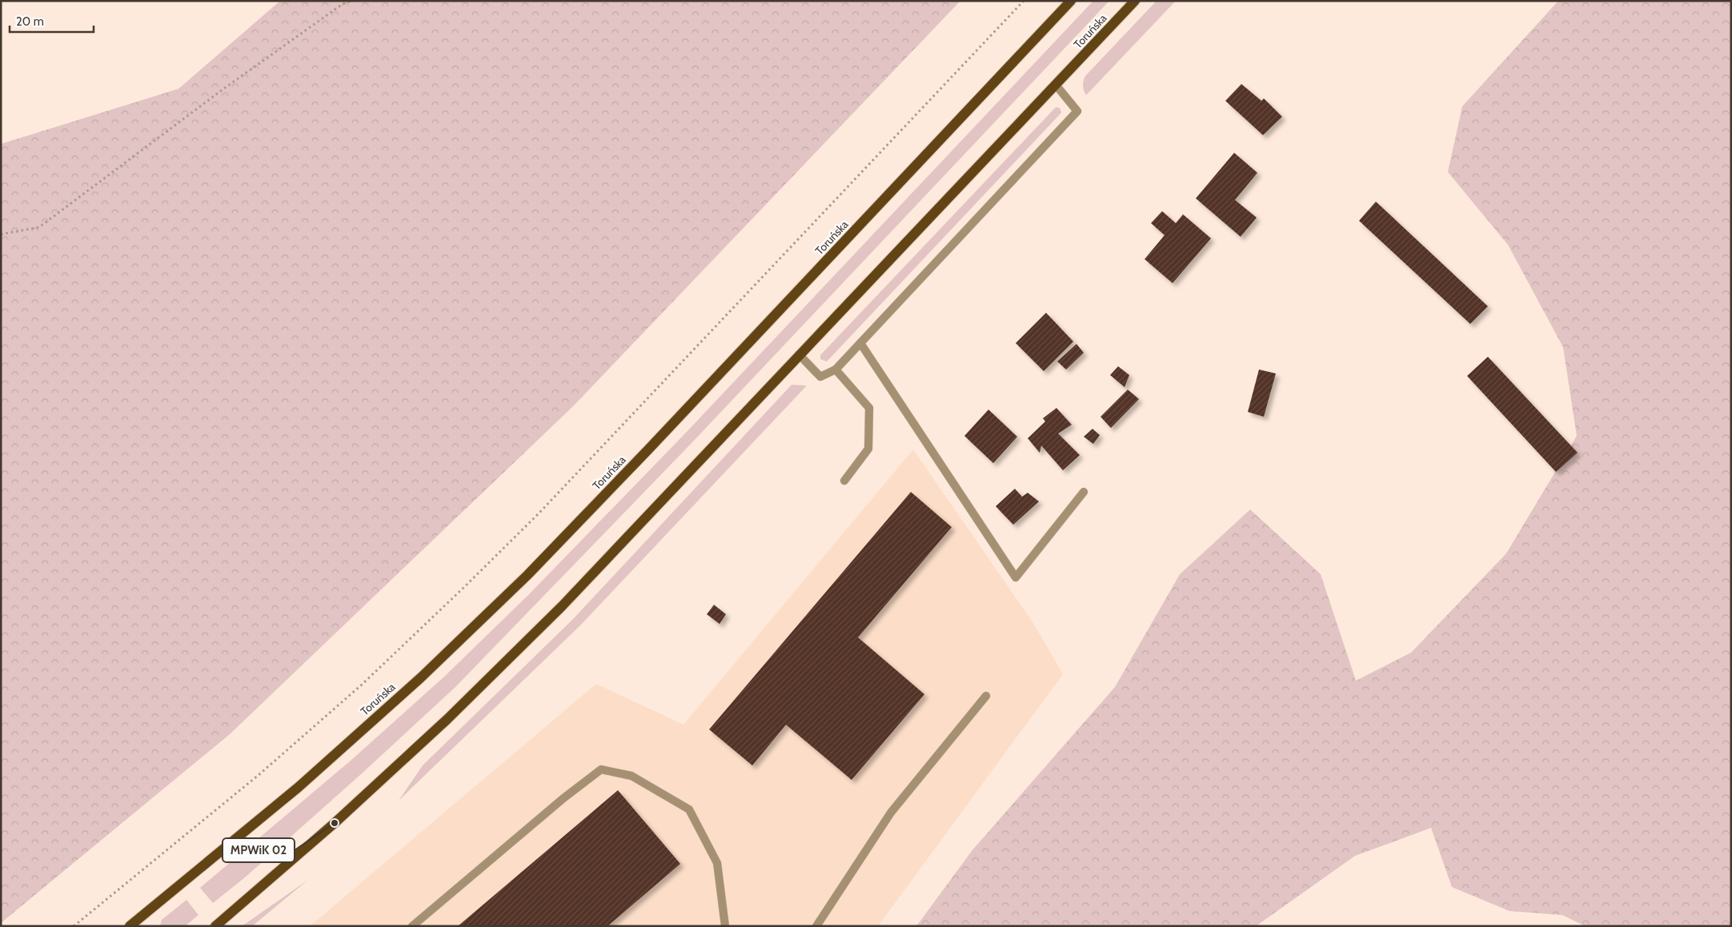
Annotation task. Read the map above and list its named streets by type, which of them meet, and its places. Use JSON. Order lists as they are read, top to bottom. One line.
{"streets":{"main road":["Toruńska"]},"places":["MPWiK 02"],"scale_bar":"20 m"}
